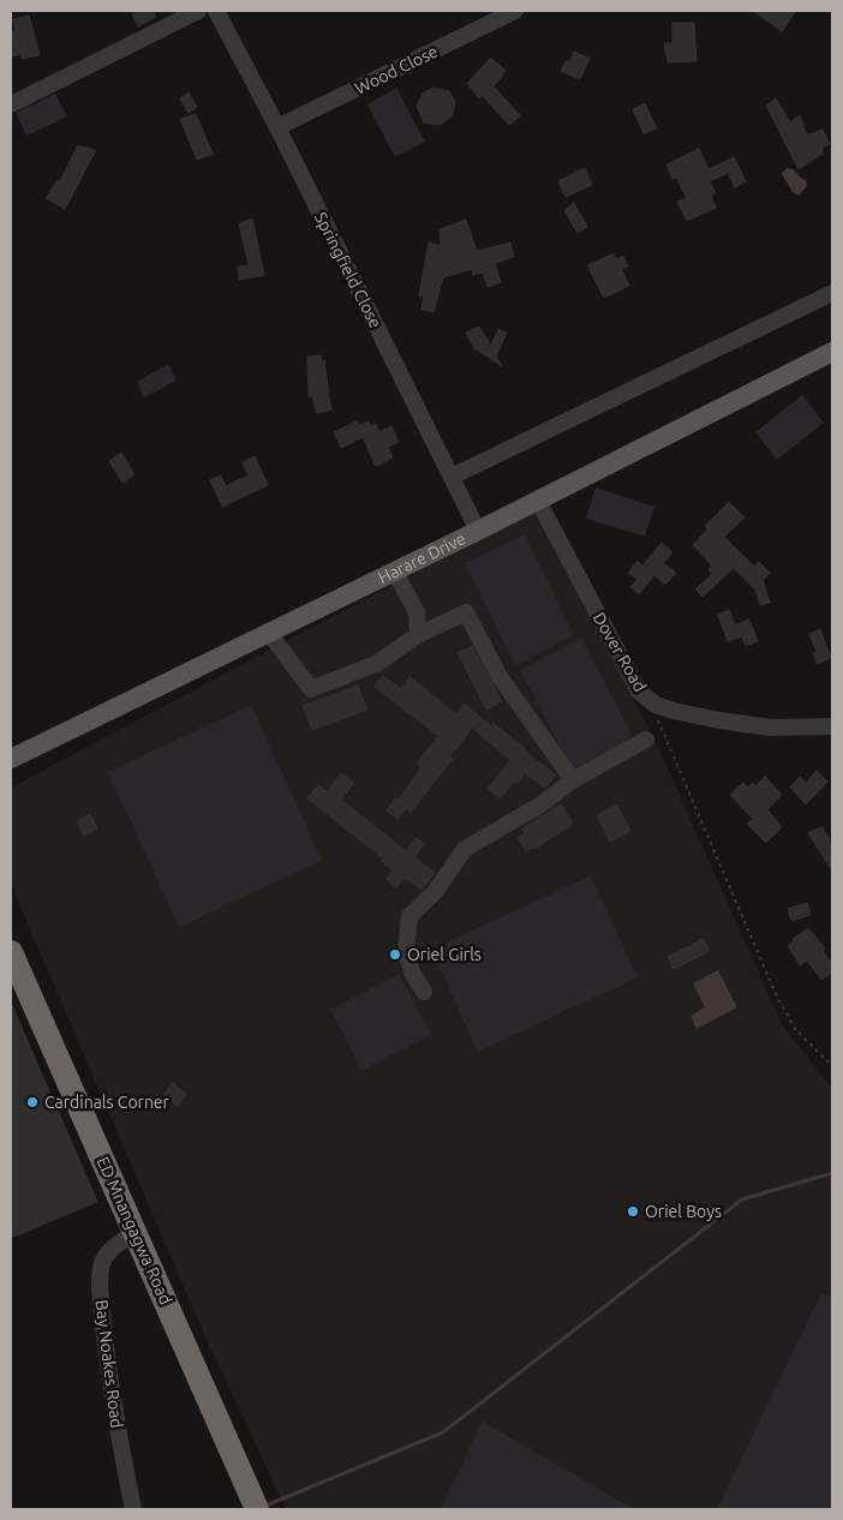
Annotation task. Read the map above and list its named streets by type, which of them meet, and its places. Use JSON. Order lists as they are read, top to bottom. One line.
{"streets":{"highway":["ED Mnangagwa Road"],"main road":["Harare Drive"],"street":["Wood Close","Springfield Close","Dover Road","Bay Noakes Road"]},"crossings":[["Wood Close","Springfield Close"],["Springfield Close","Harare Drive"],["Harare Drive","Dover Road"],["ED Mnangagwa Road","Bay Noakes Road"]],"places":["Oriel Girls","Cardinals Corner","Oriel Boys"]}
